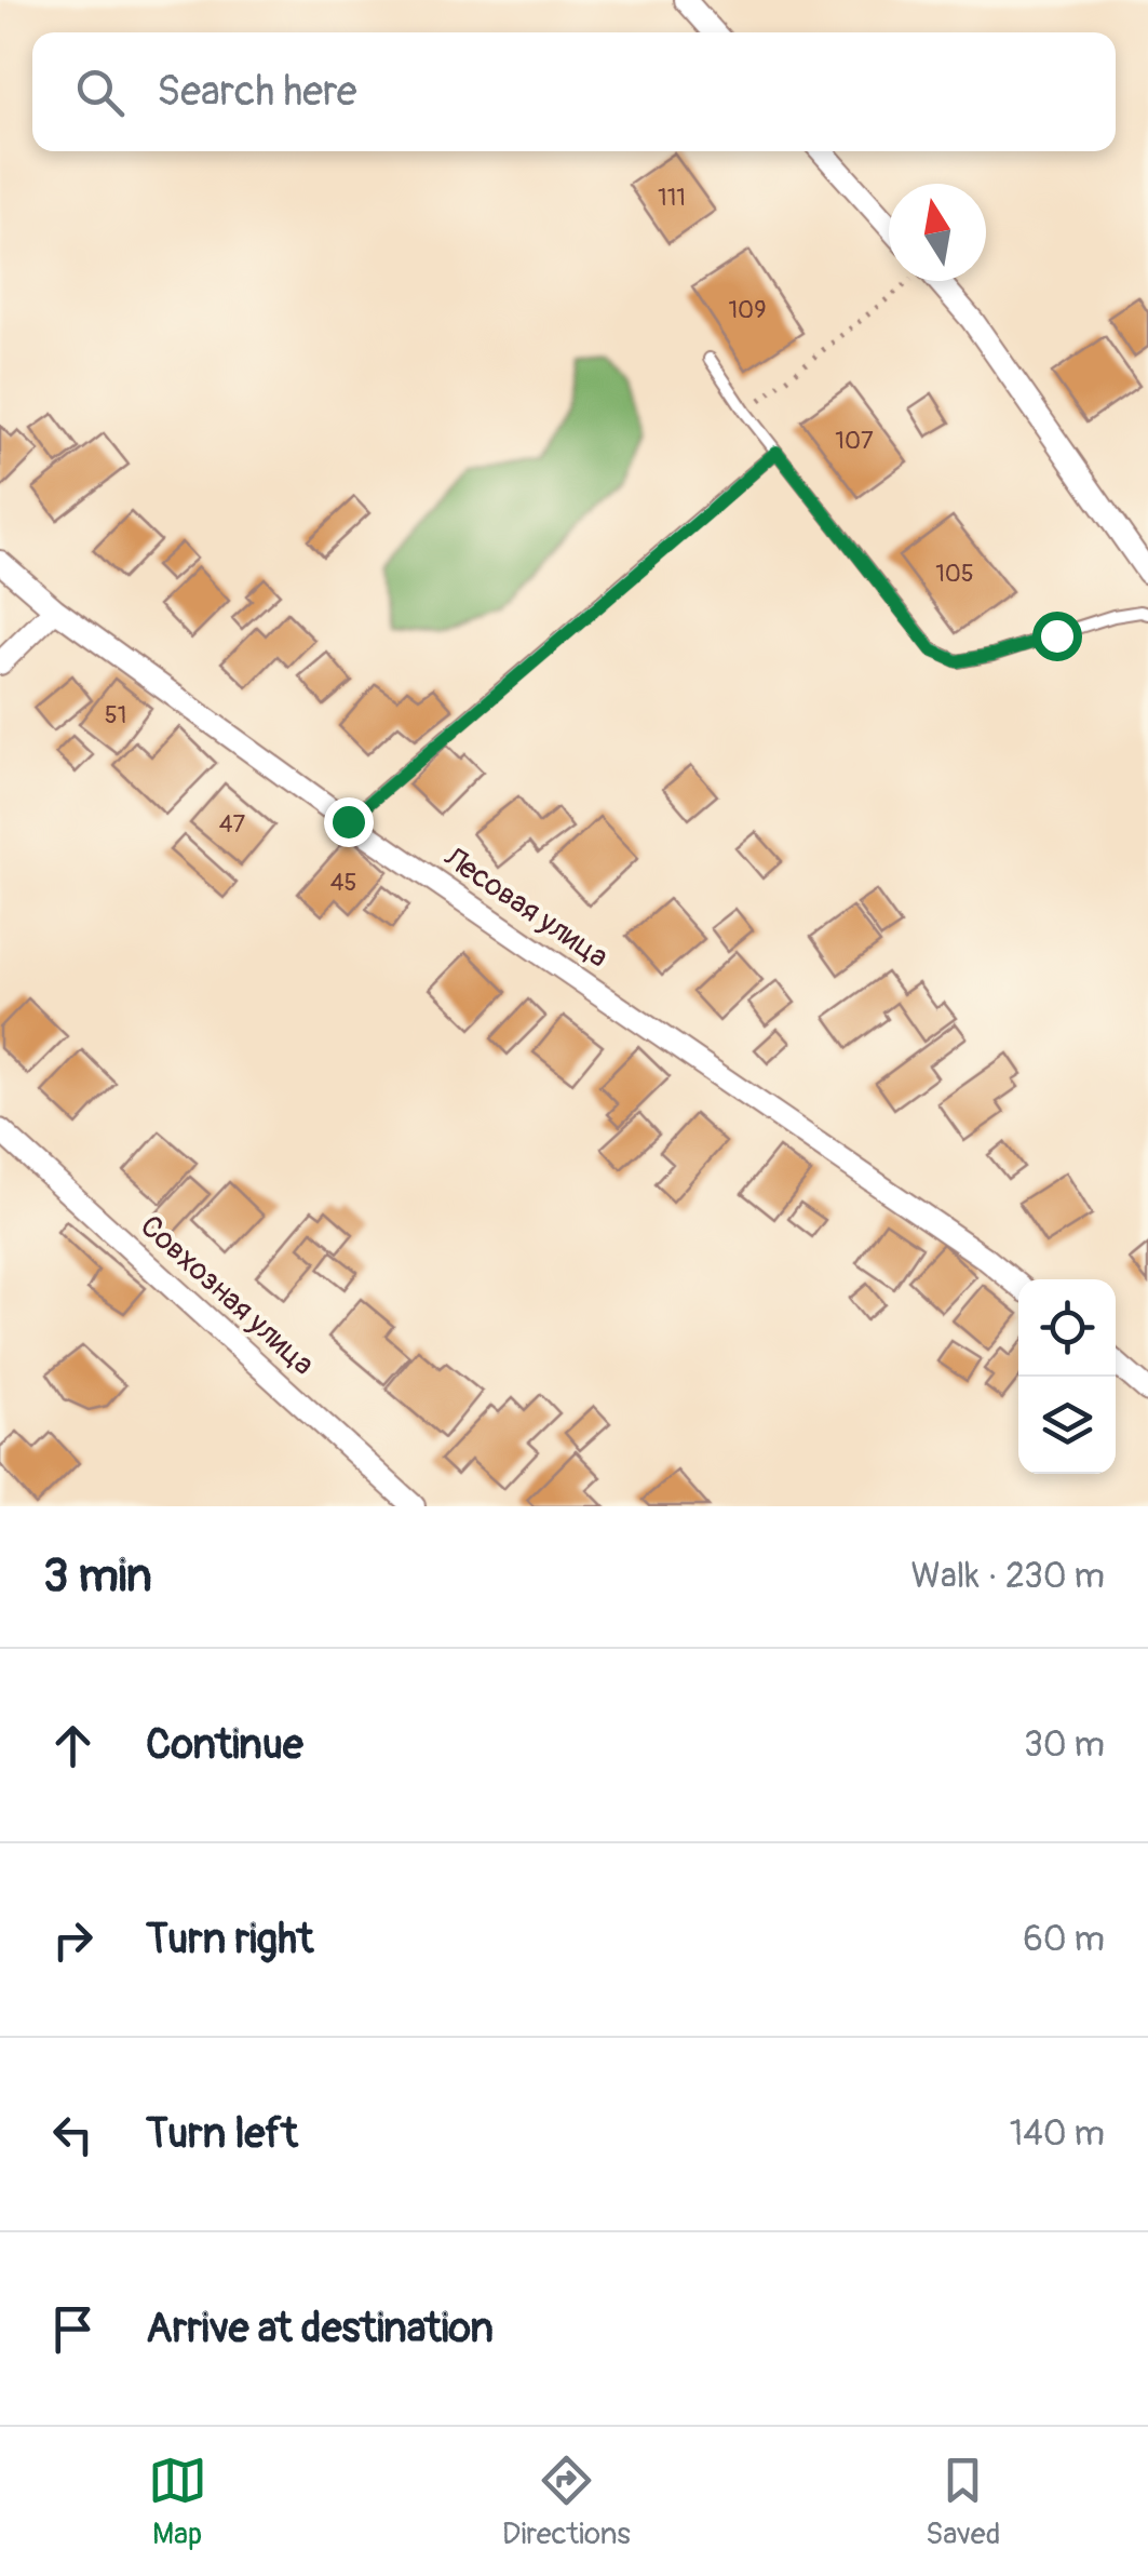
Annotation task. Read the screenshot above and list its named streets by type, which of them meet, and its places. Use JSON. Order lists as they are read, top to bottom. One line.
{"streets":{"street":["Лесовая улица","Совхозная улица"]},"house_numbers":["111","109","107","105","51","47","45"],"north":"top","page":{"search":"Search here","heading":["3 min","Walk · 230 m"],"list":[["Continue","30 m"],["Turn right","60 m"],["Turn left","140 m"],"Arrive at destination"],"nav":["Map","Directions","Saved"]}}
